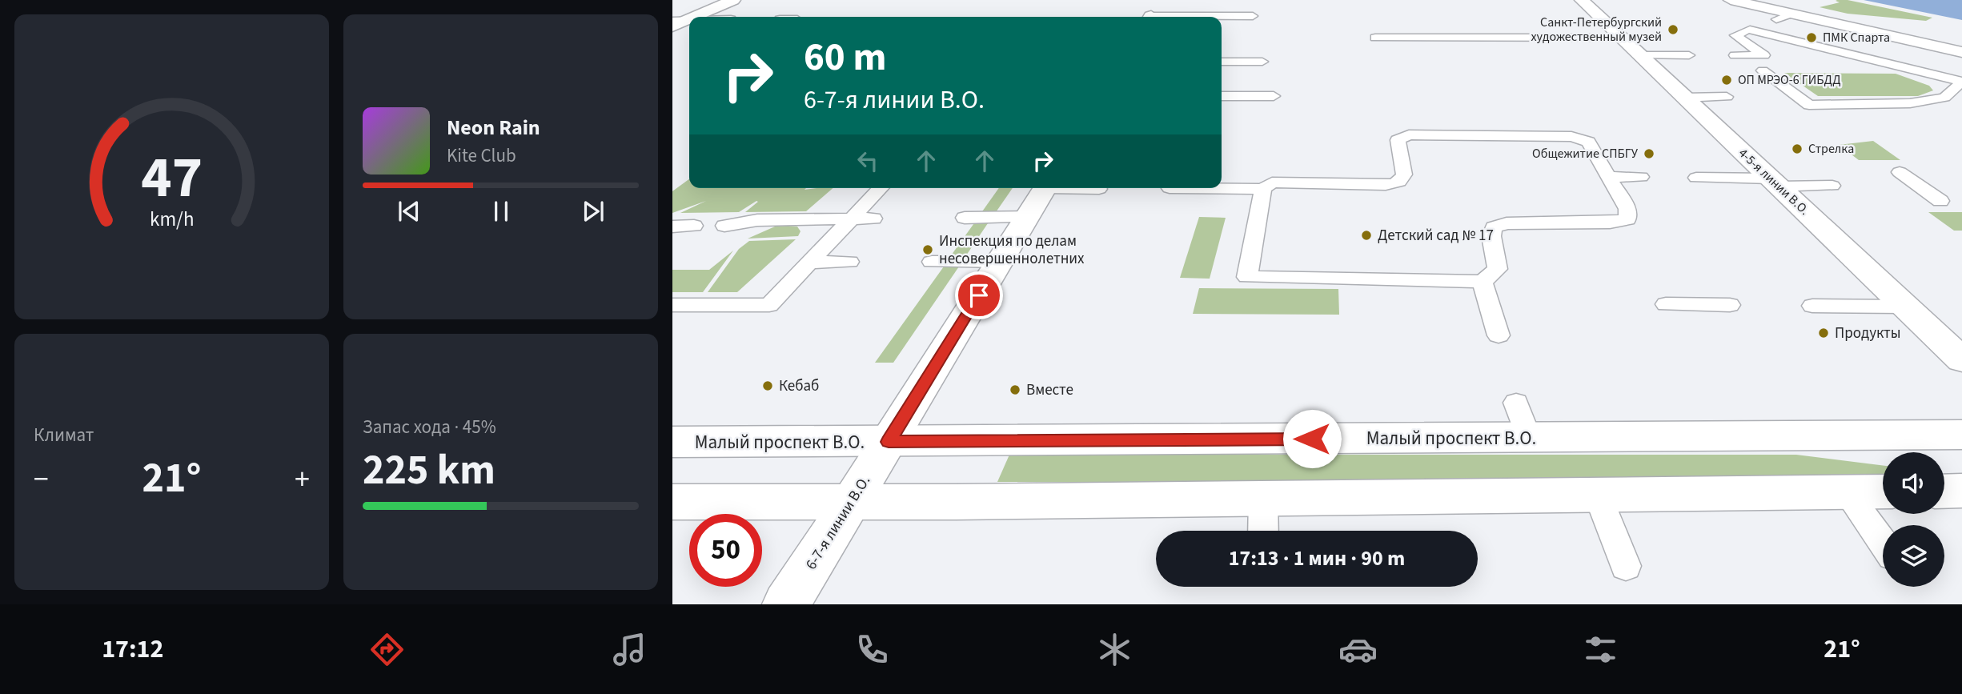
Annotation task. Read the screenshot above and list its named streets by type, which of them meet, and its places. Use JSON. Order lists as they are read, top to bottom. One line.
{"streets":{"main road":["4-5-я линии В.О.","Малый проспект В.О.","6-7-я линии В.О."]},"crossings":[["Малый проспект В.О.","6-7-я линии В.О."]],"places":["Санкт-Петербургский художественный музей","ПМК Спарта","ОП МРЭО-6 ГИБДД","Стрелка","Общежитие СПБГУ","Детский сад № 17","Инспекция по делам несовершеннолетних","Продукты","Кебаб","Вместе"],"page":{"turn":["60 m","6-7-я линии В.О."],"song":["Neon Rain","Kite Club"],"tile":["Климат",["Запас хода · 45%","225 km"]],"heat":["−","21°","+"],"limit":"50","trip":"17:13 · 1 мин · 90 m","tabs":["17:12","21°"],"gauge":["47","km/h"]}}
